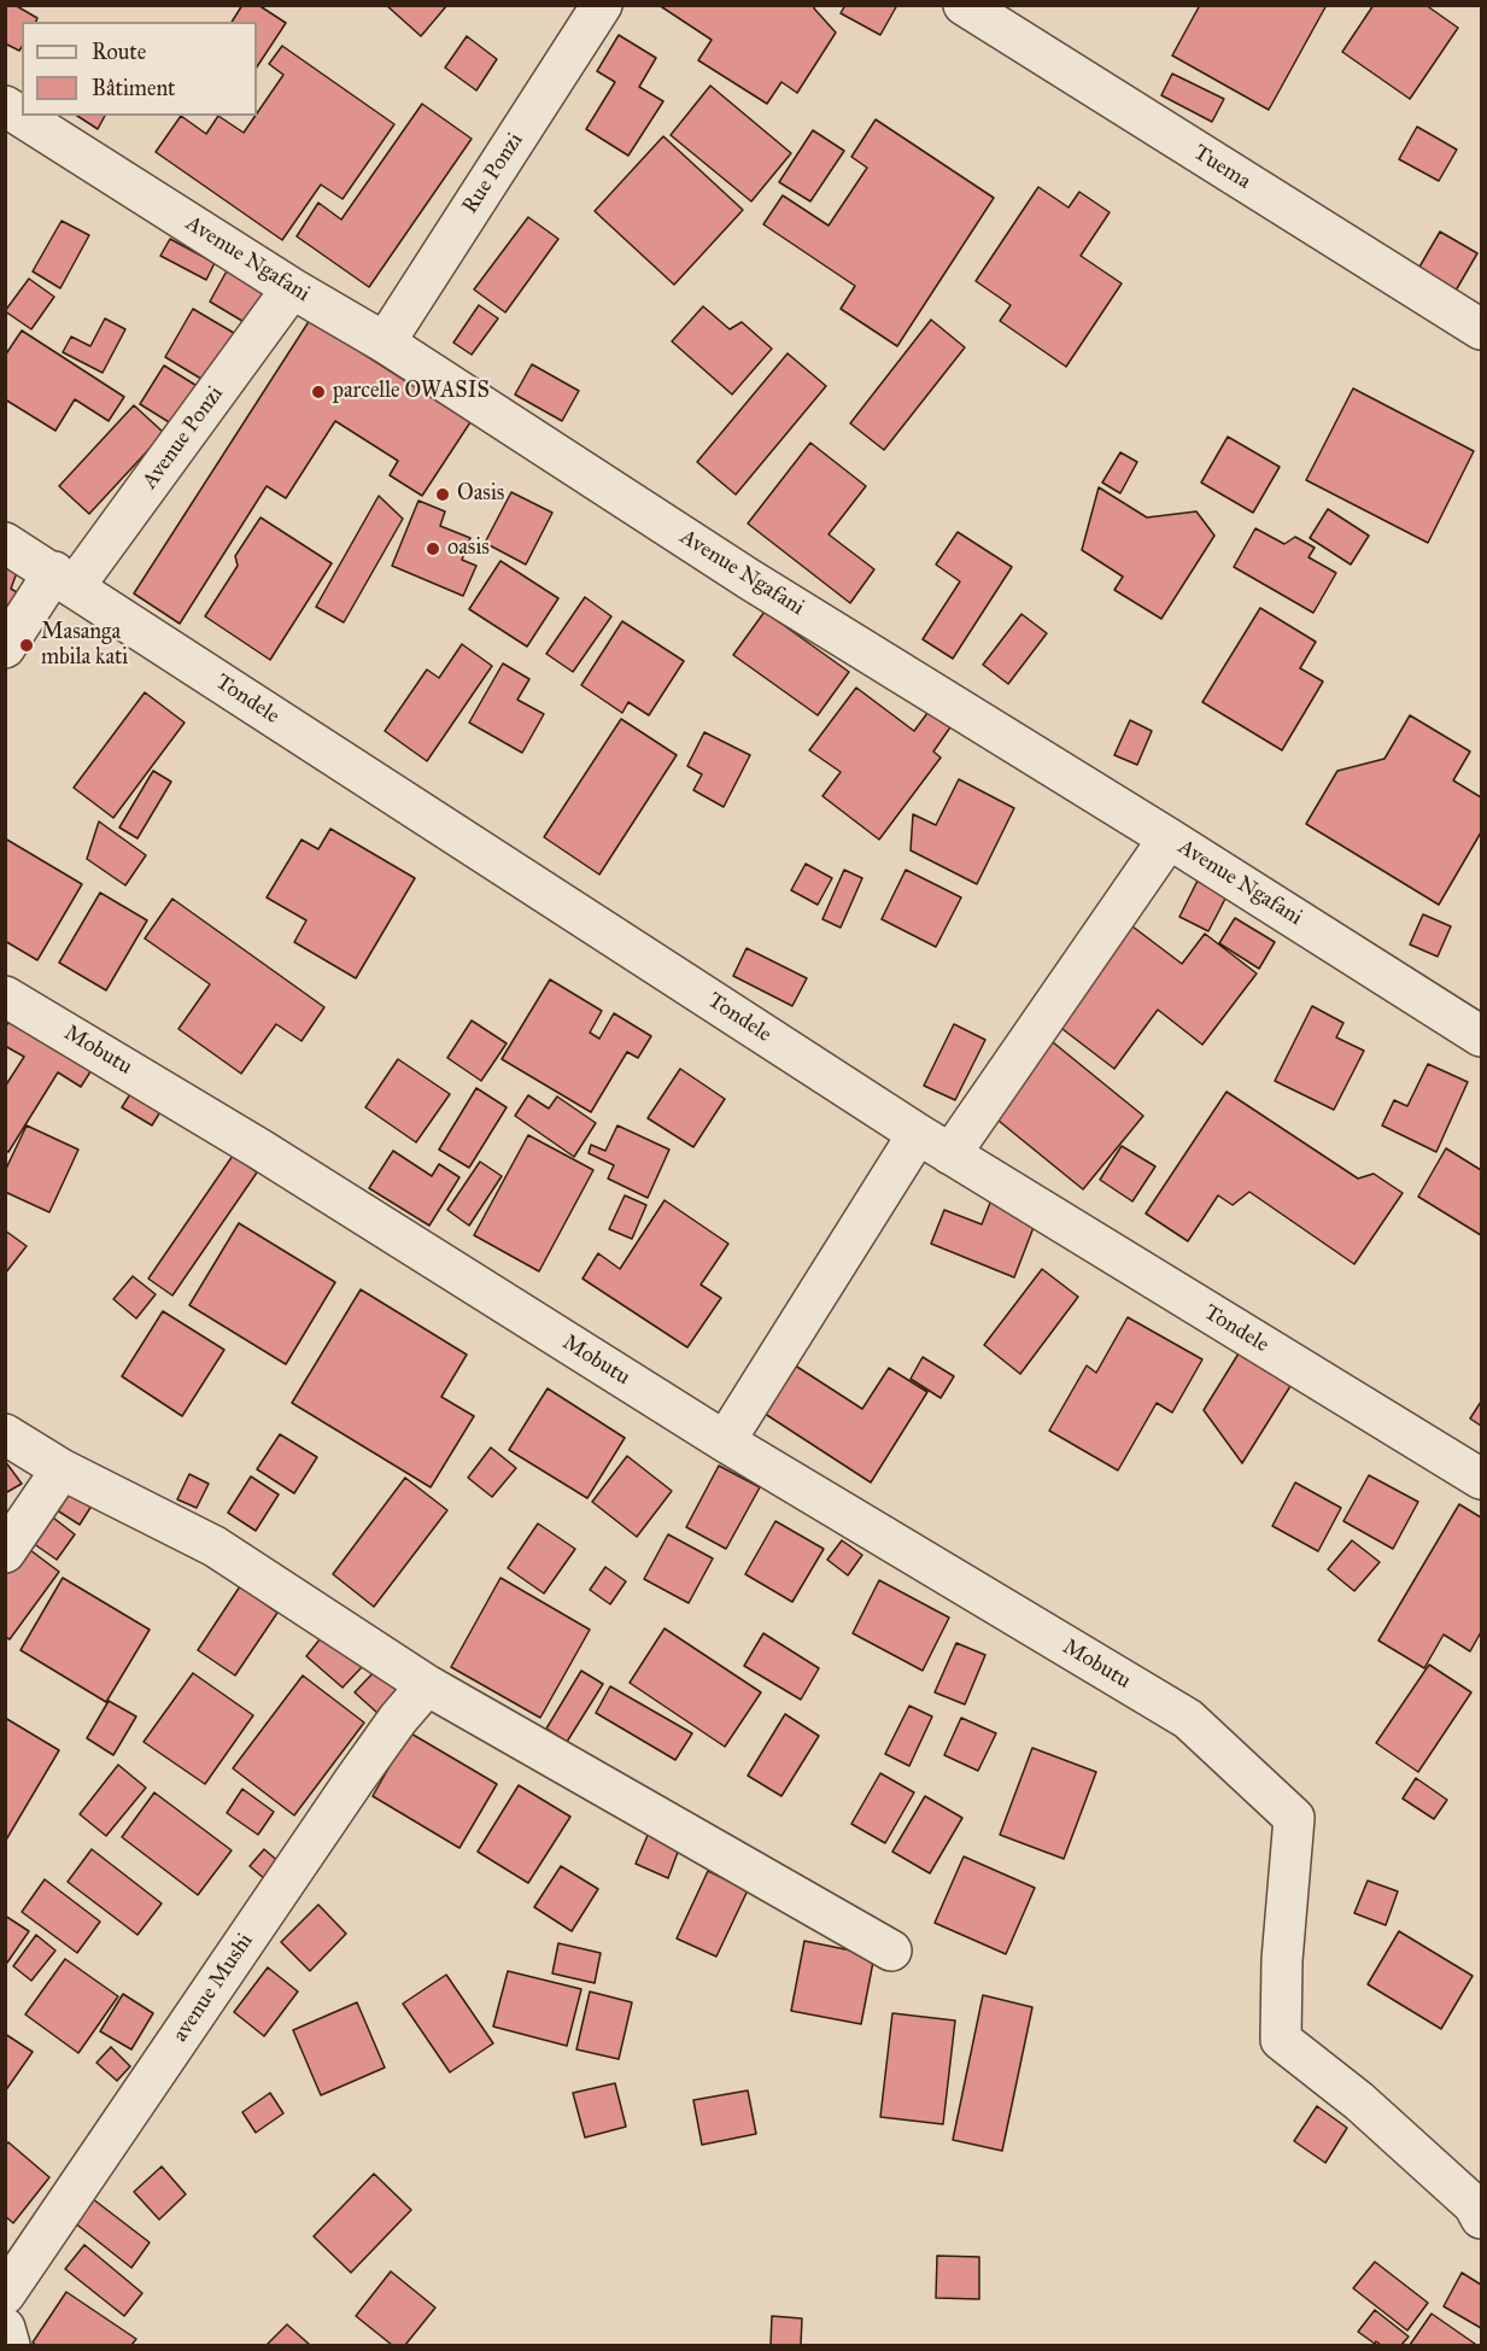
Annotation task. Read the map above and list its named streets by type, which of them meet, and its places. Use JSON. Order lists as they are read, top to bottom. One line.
{"streets":{"street":["Tuema","Rue Ponzi","Avenue Ngafani","Avenue Ponzi","Tondele","Mobutu","avenue Mushi"]},"crossings":[["Rue Ponzi","Avenue Ngafani"],["Avenue Ngafani","Avenue Ponzi"],["Avenue Ponzi","Tondele"]],"places":["parcelle OWASIS","Oasis","oasis","Masanga mbila kati"],"legend":["Route","Bâtiment"]}
